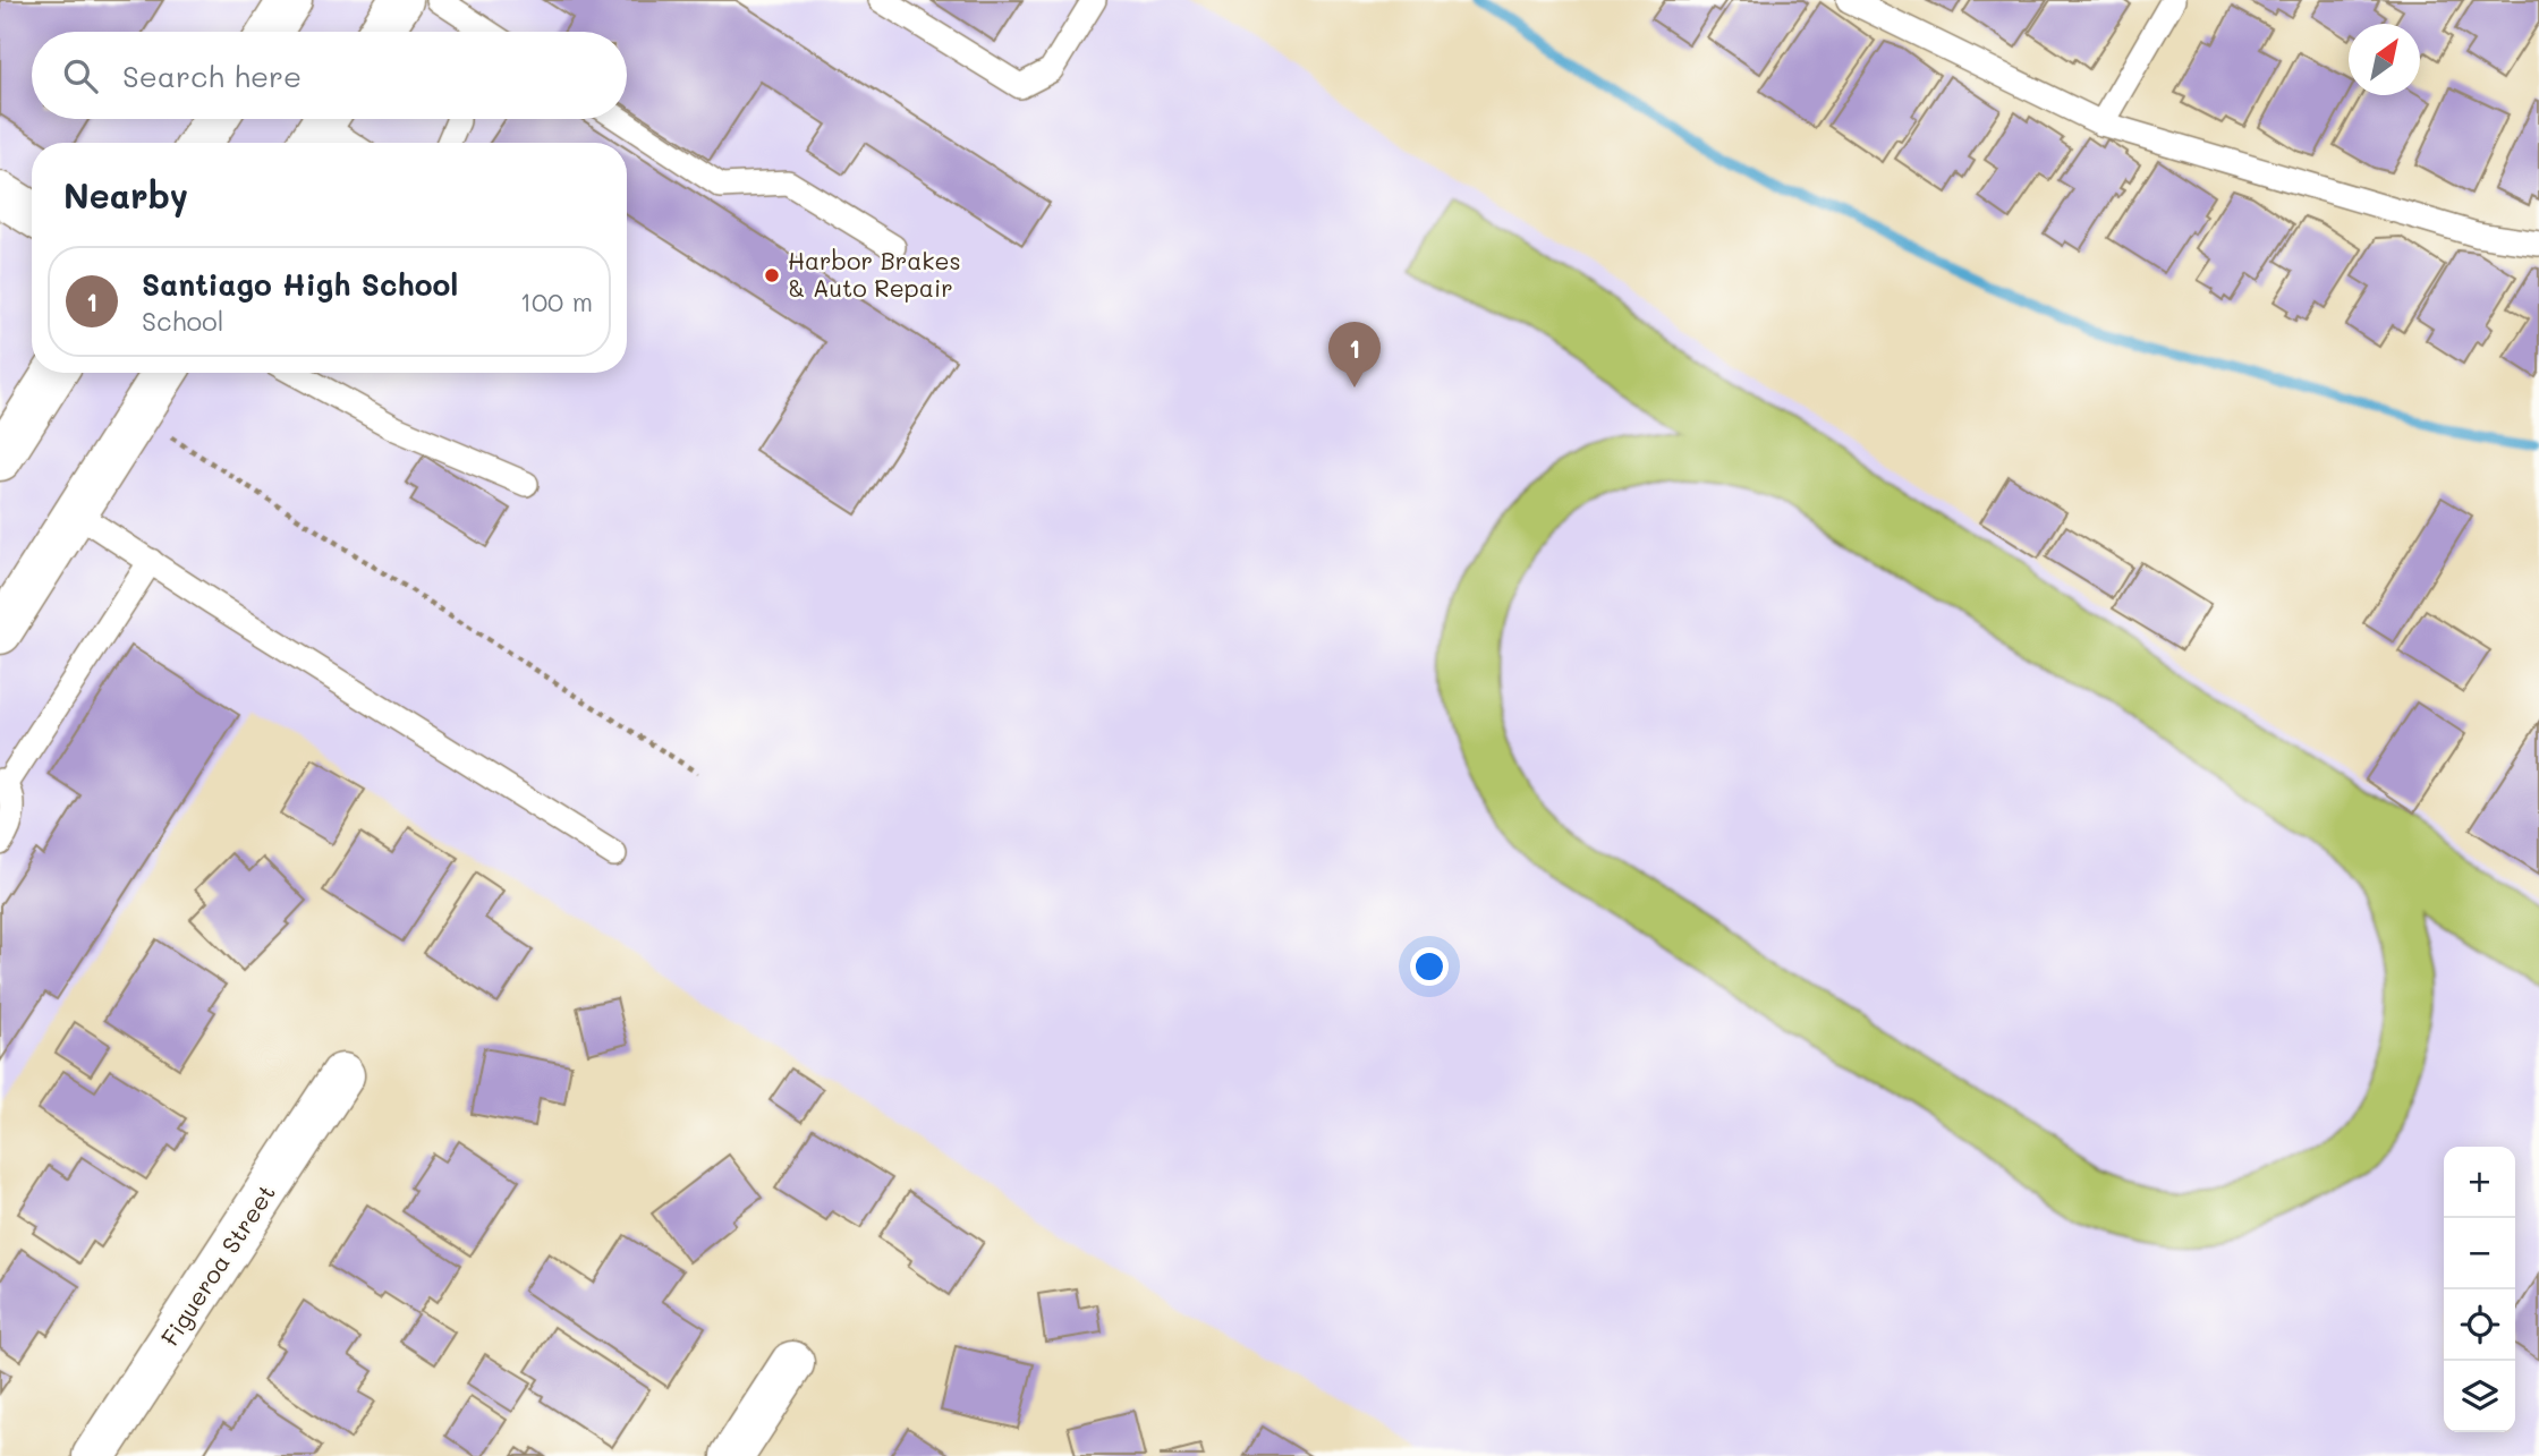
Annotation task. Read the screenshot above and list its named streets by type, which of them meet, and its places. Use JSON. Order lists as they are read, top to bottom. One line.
{"streets":{"street":["Figueroa Street"]},"places":["Harbor Brakes & Auto Repair"],"north":"top right","page":{"search":"Search here","heading":"Nearby","list":[{"mark":"1","name":"Santiago High School","note":"School","value":"100 m"}],"pins":"1","map_buttons":["+","−"]}}
